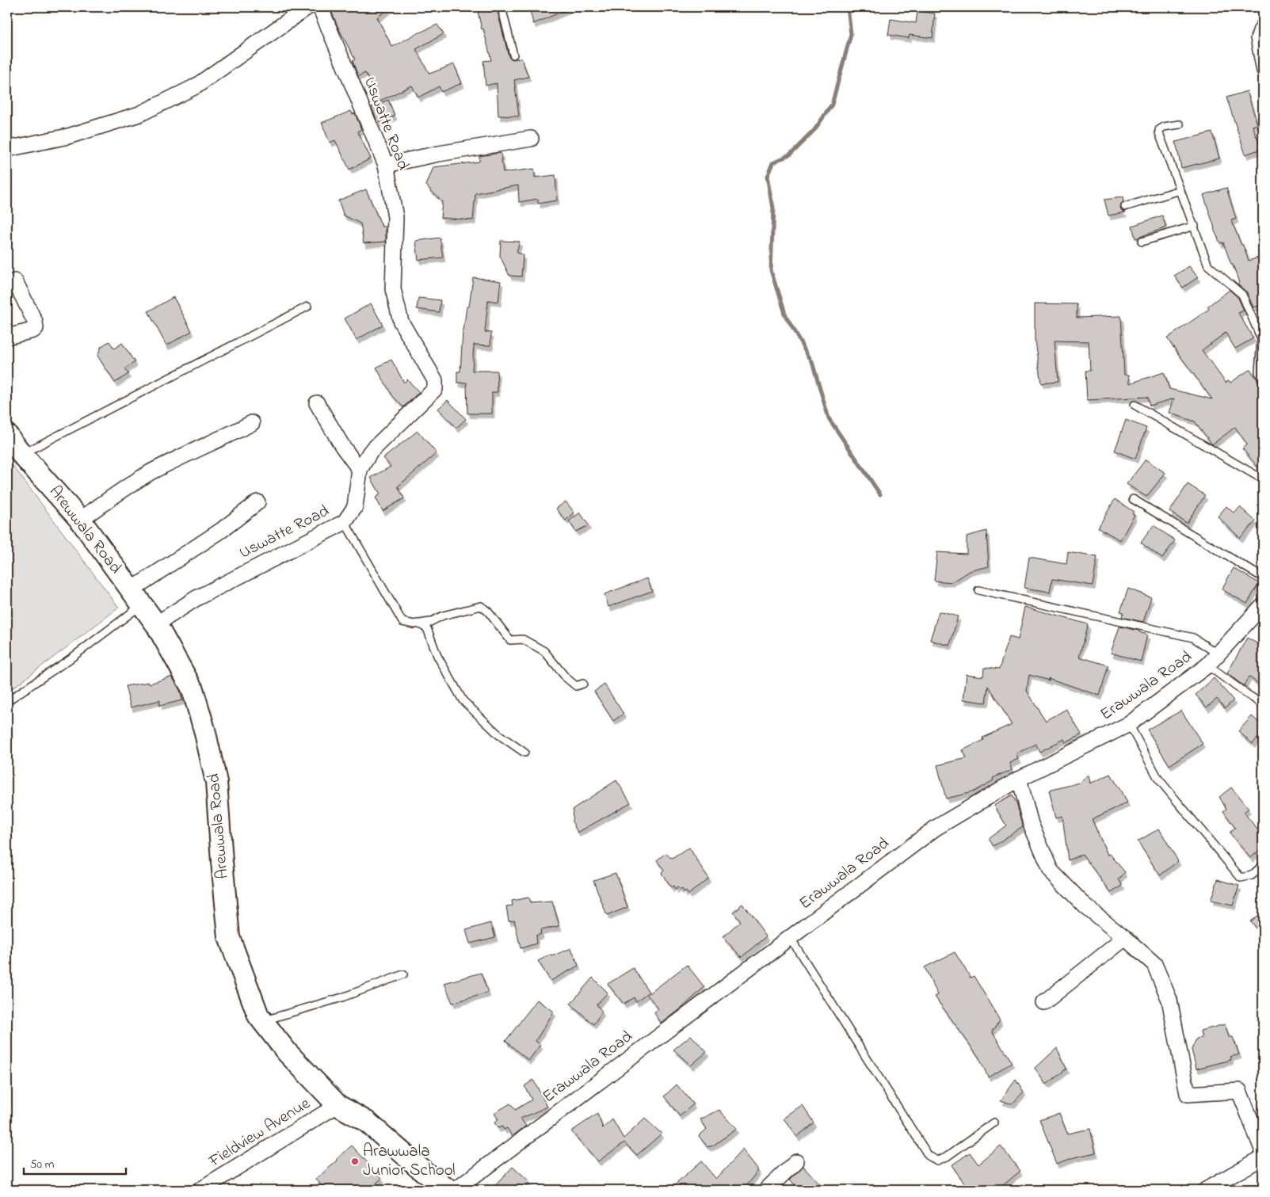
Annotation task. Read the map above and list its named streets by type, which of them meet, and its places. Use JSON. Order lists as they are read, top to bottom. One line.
{"streets":{"street":["Uswatte Road","Arewwala Road","Erawwala Road","Fieldview Avenue"]},"crossings":[["Uswatte Road","Arewwala Road"],["Arewwala Road","Fieldview Avenue"]],"places":["Arawwala Junior School"],"scale_bar":"50 m"}
